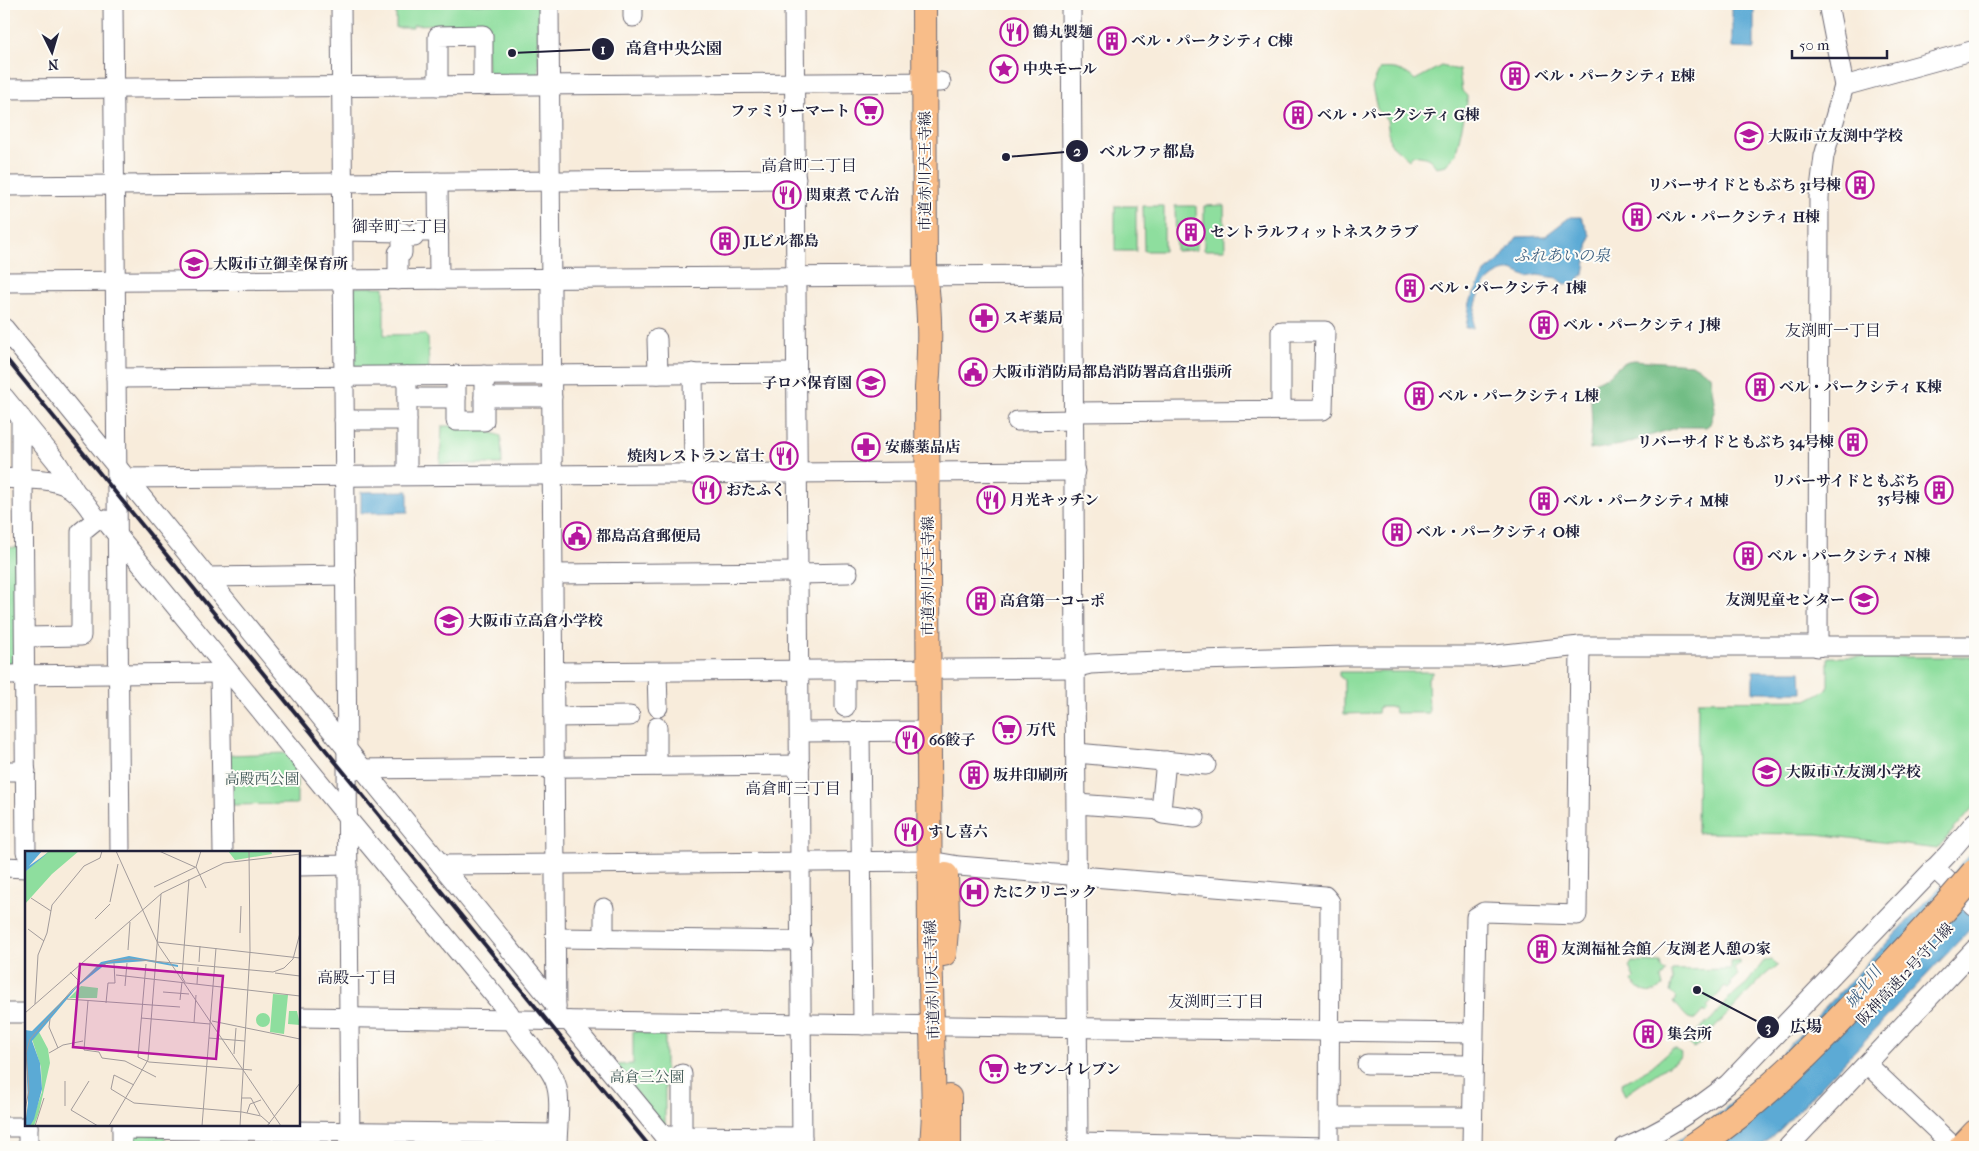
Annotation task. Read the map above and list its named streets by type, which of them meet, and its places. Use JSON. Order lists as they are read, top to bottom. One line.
{"streets":{"highway":["阪神高速12号守口線"],"main road":["市道赤川天王寺線"]},"districts":["高倉町二丁目","御幸町二丁目","友渕町一丁目","高倉町三丁目","高殿一丁目","友渕町三丁目"],"water":["ふれあいの泉","城北川"],"parks":["高殿西公園","高倉三公園"],"places":{"restaurant":["鶴丸製麺","関東煮 でん治","焼肉レストラン 富士","おたふく","月光キッチン","66餃子","すし喜六"],"building":["ベル・パークシティ C棟","ベル・パークシティ E棟","ベル・パークシティ G棟","リバーサイドともぶち 31号棟","ベル・パークシティ H棟","セントラルフィットネスクラブ","JLビル都島","ベル・パークシティ I棟","ベル・パークシティ J棟","ベル・パークシティ K棟","ベル・パークシティ L棟","リバーサイドともぶち 34号棟","リバーサイドともぶち 35号棟","ベル・パークシティ M棟","ベル・パークシティ O棟","ベル・パークシティ N棟","高倉第一コーポ","坂井印刷所","友渕福祉会館／友渕老人憩の家","集会所"],"other":["高倉中央公園","ベルファ都島","広場"],"place":["中央モール"],"supermarket":["ファミリーマート","万代","セブン-イレブン"],"school or university":["大阪市立友渕中学校","大阪市立御幸保育所","子ロバ保育園","友渕児童センター","大阪市立高倉小学校","大阪市立友渕小学校"],"pharmacy":["スギ薬局","安藤薬品店"],"public building":["大阪市消防局都島消防署高倉出張所","都島高倉郵便局"],"hospital":["たにクリニック"]},"scale_bar":"50 m","north":"bottom"}
